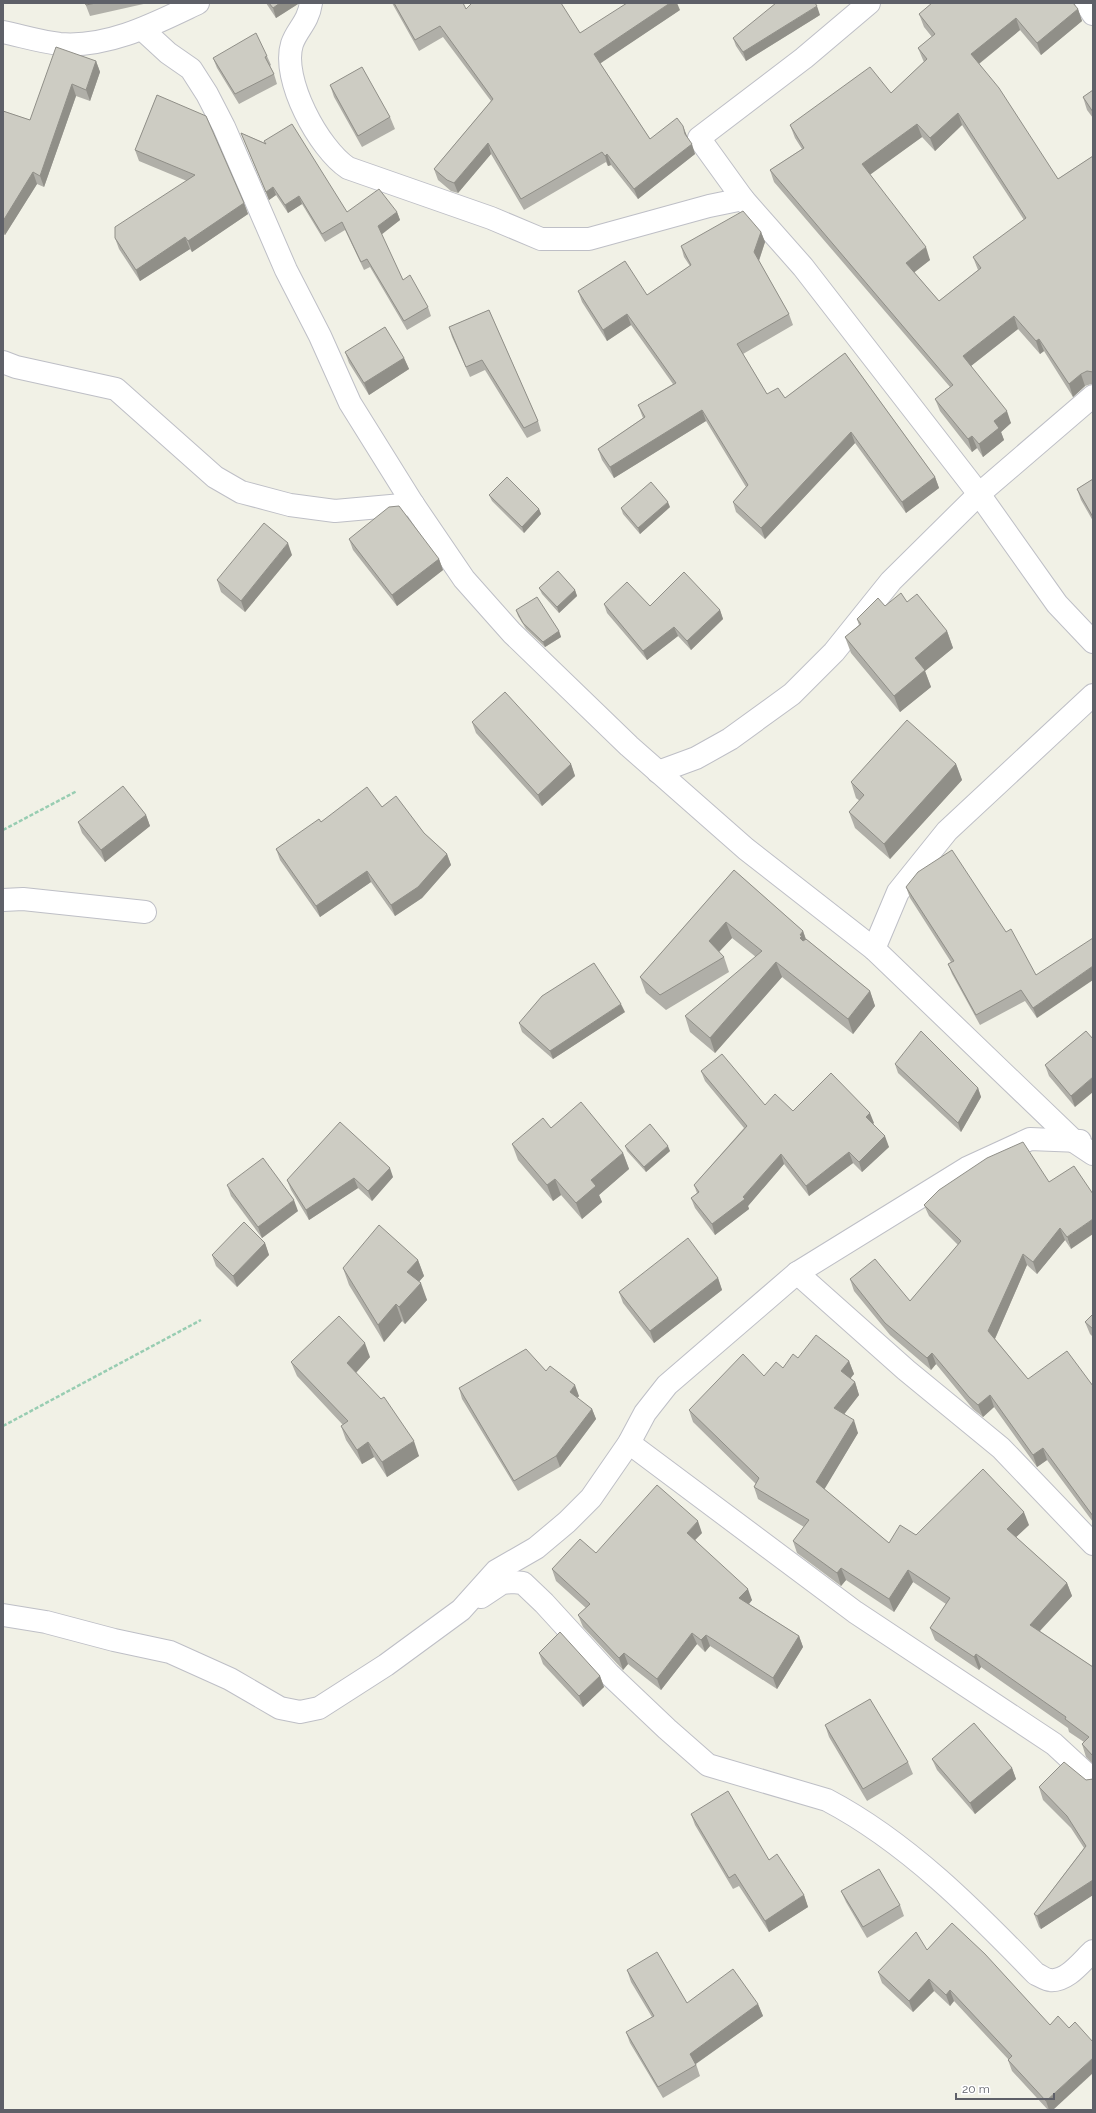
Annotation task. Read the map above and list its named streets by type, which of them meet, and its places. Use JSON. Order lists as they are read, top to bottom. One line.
{"scale_bar":"20 m"}
